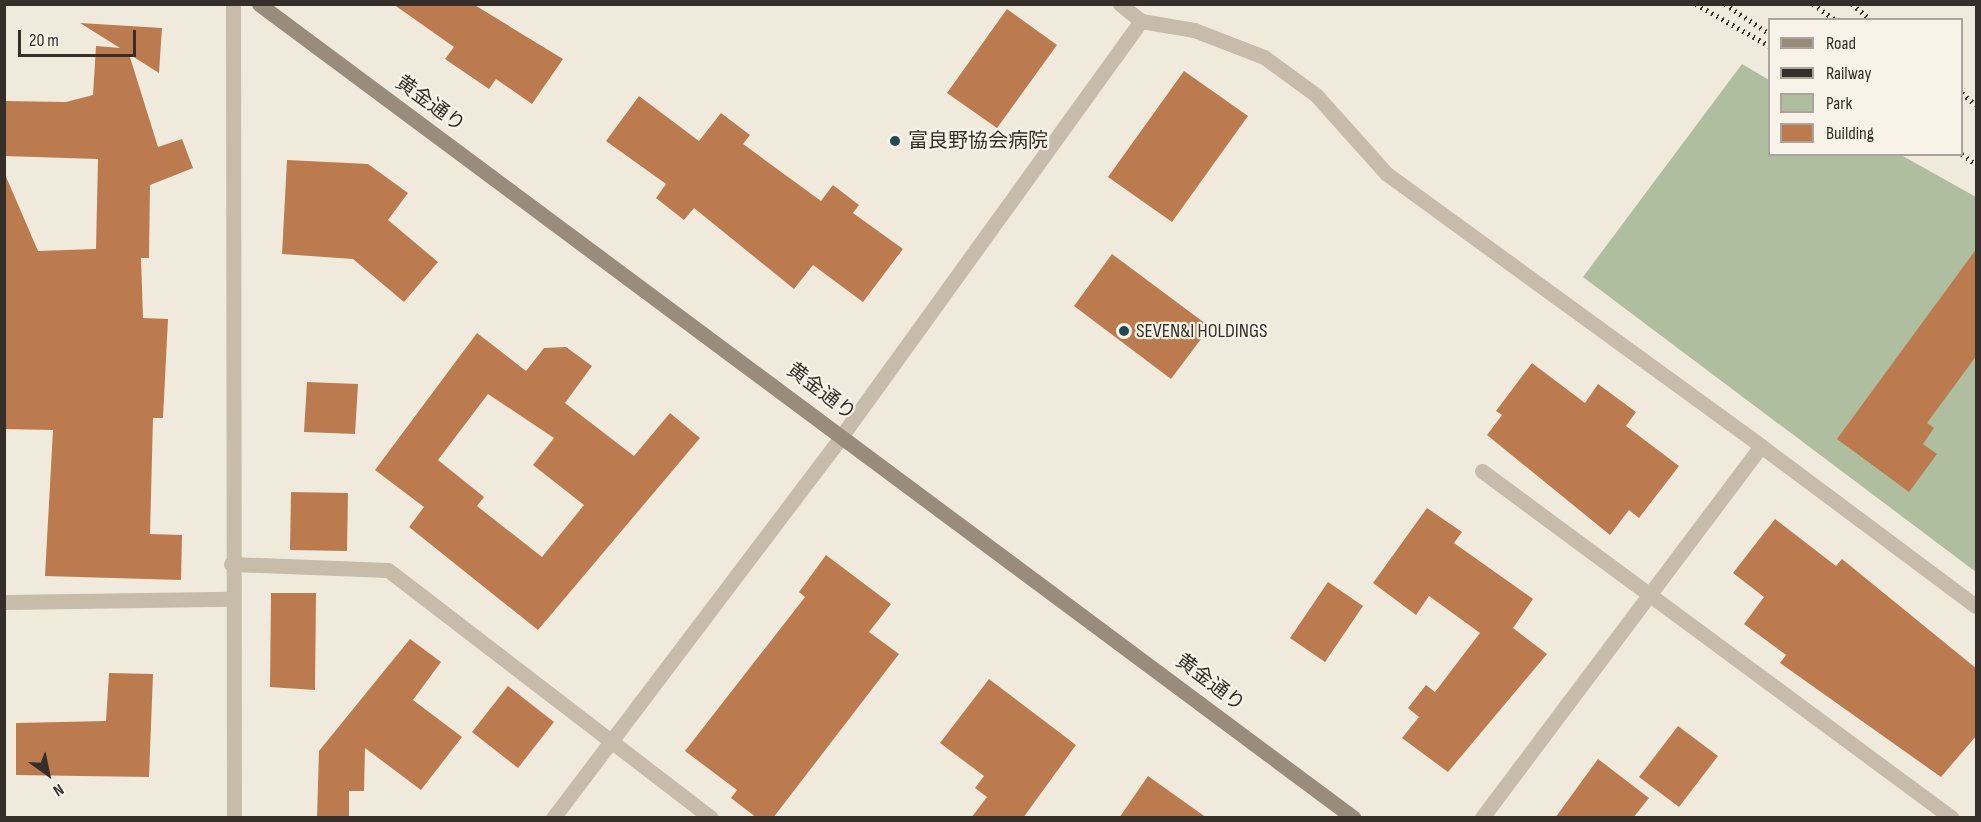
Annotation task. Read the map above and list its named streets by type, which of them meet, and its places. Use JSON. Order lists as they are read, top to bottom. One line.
{"streets":{"street":["黄金通り"]},"places":["富良野協会病院","SEVEN&I HOLDINGS"],"legend":["Road","Railway","Park","Building"],"scale_bar":"20 m","north":"bottom right"}
